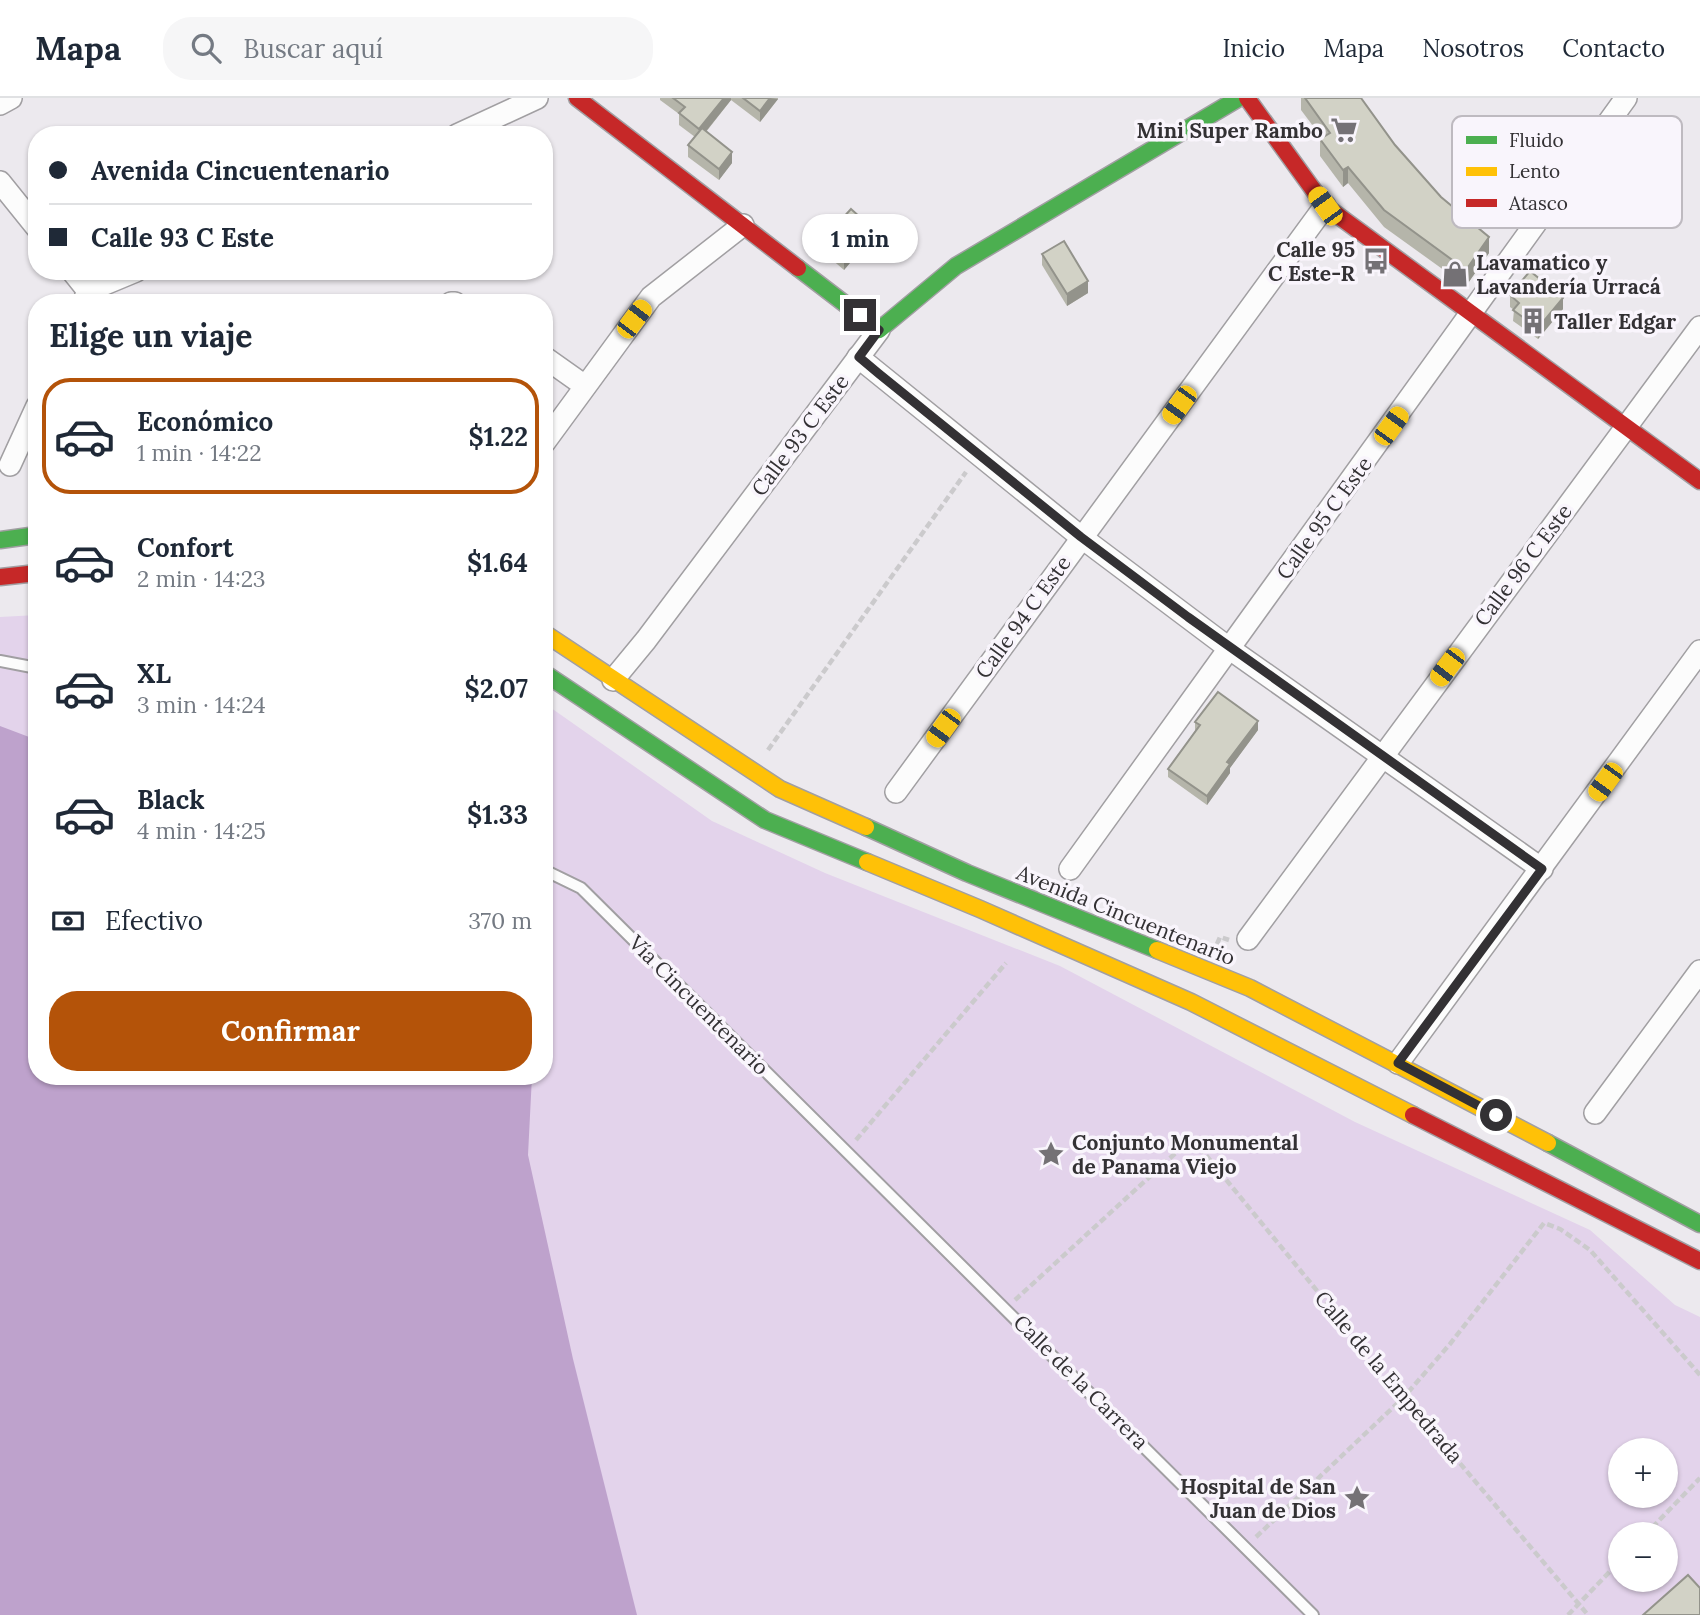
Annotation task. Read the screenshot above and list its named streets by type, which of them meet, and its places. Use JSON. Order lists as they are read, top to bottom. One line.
{"streets":{"main road":["Calle 93 C Este","Avenida Cincuentenario"],"street":["Calle 95 C Este","Calle 96 C Este","Calle 94 C Este"],"lane":["Vía Cincuentenario","Calle de la Carrera"],"path":["Calle de la Empedrada"]},"crossings":[["Calle 93 C Este","Avenida Cincuentenario"],["Vía Cincuentenario","Calle de la Carrera"],["Calle de la Empedrada","Calle de la Carrera"]],"places":{"supermarket":["Mini Super Rambo"],"bus stop":["Calle 95 C Este-R"],"shop":["Lavamatico y Lavandería Urracá"],"building":["Taller Edgar"],"place":["Conjunto Monumental de Panama Viejo","Hospital de San Juan de Dios"]},"legend":["Fluido","Lento","Atasco"],"page":{"header":"Mapa","search":"Buscar aquí","nav":["Inicio","Mapa","Nosotros","Contacto"],"banner":["Avenida Cincuentenario","Calle 93 C Este"],"bubble":"1 min","heading":"Elige un viaje","list":[{"name":"Económico","note":"1 min · 14:22","value":"$1.22"},{"name":"Confort","note":"2 min · 14:23","value":"$1.64"},{"name":"XL","note":"3 min · 14:24","value":"$2.07"},{"name":"Black","note":"4 min · 14:25","value":"$1.33"}],"pay":["Efectivo","370 m"],"buttons":"Confirmar","map_buttons":["+","−"]}}
